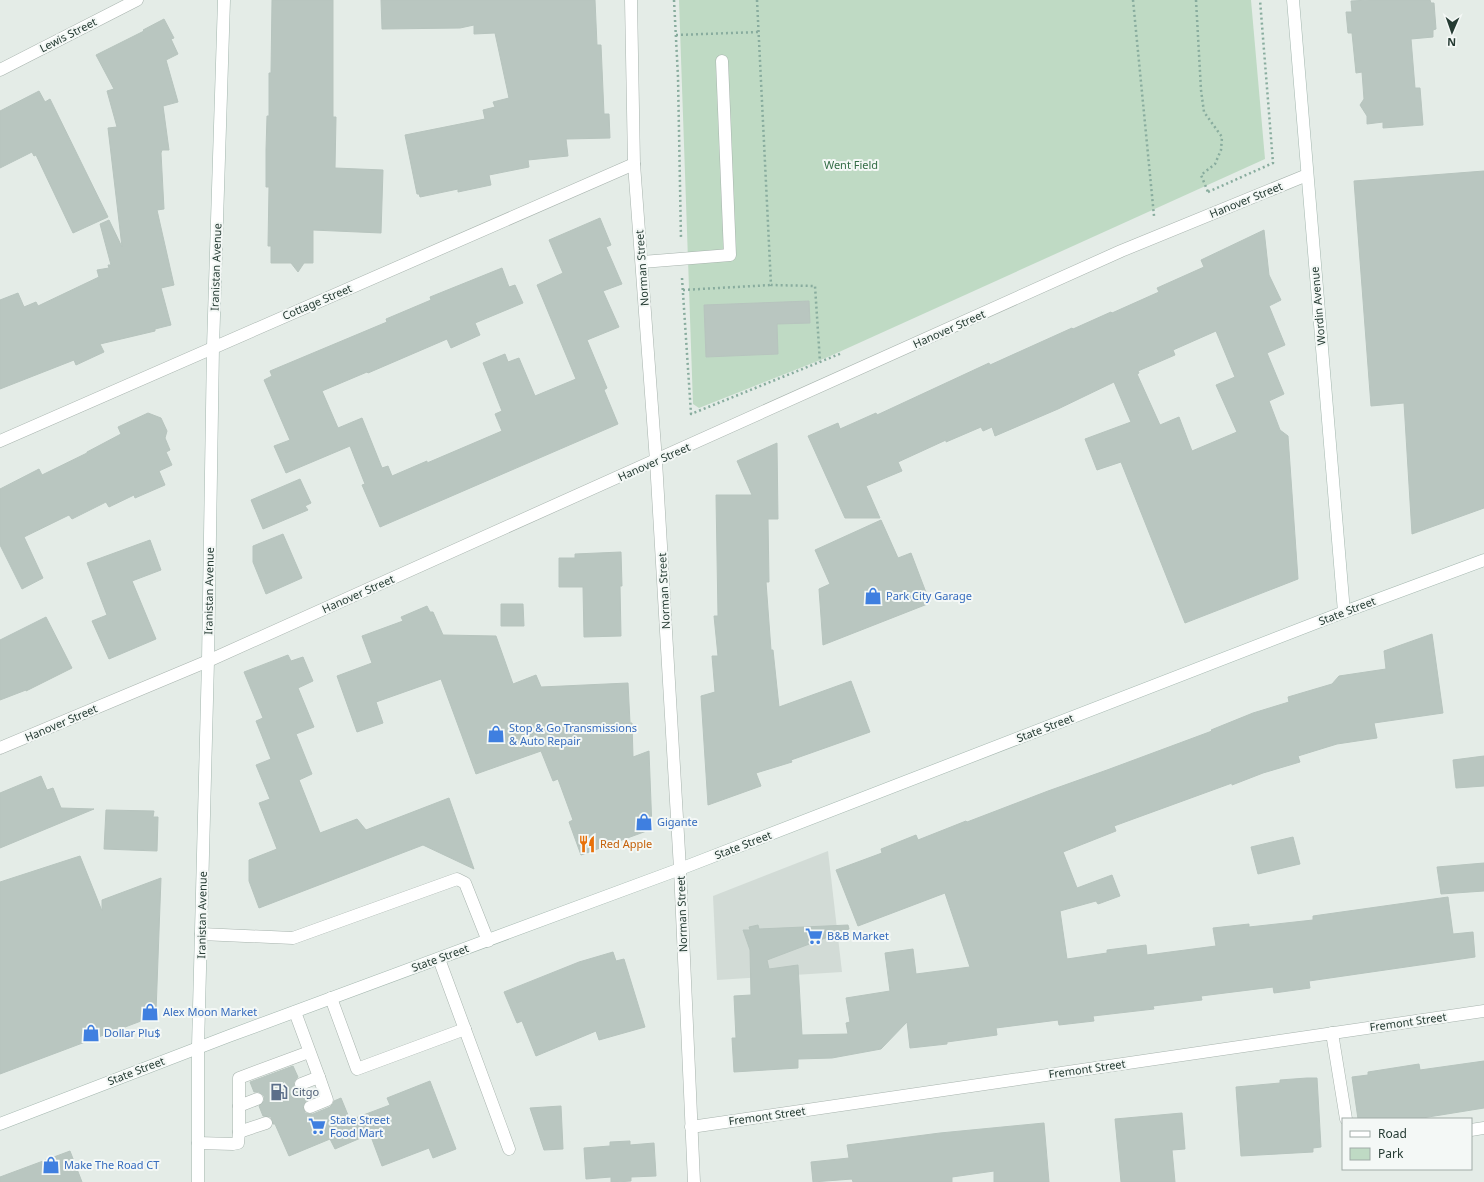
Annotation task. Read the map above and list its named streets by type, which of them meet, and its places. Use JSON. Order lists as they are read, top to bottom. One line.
{"streets":{"street":["Lewis Street","Hanover Street","Iranistan Avenue","Norman Street","Cottage Street","Wordin Avenue","State Street","Fremont Street"]},"crossings":[["Hanover Street","Iranistan Avenue"],["Hanover Street","Norman Street"],["Hanover Street","Wordin Avenue"],["Iranistan Avenue","Cottage Street"],["Iranistan Avenue","State Street"],["Norman Street","Cottage Street"],["Norman Street","State Street"],["Norman Street","Fremont Street"],["Wordin Avenue","State Street"]],"parks":["Went Field"],"places":{"shop":["Park City Garage","Stop & Go Transmissions & Auto Repair","Gigante","Alex Moon Market","Dollar Plu$","Make The Road CT"],"restaurant":["Red Apple"],"supermarket":["B&B Market","State Street Food Mart"],"fuel station":["Citgo"]},"legend":["Road","Park"],"north":"bottom"}
